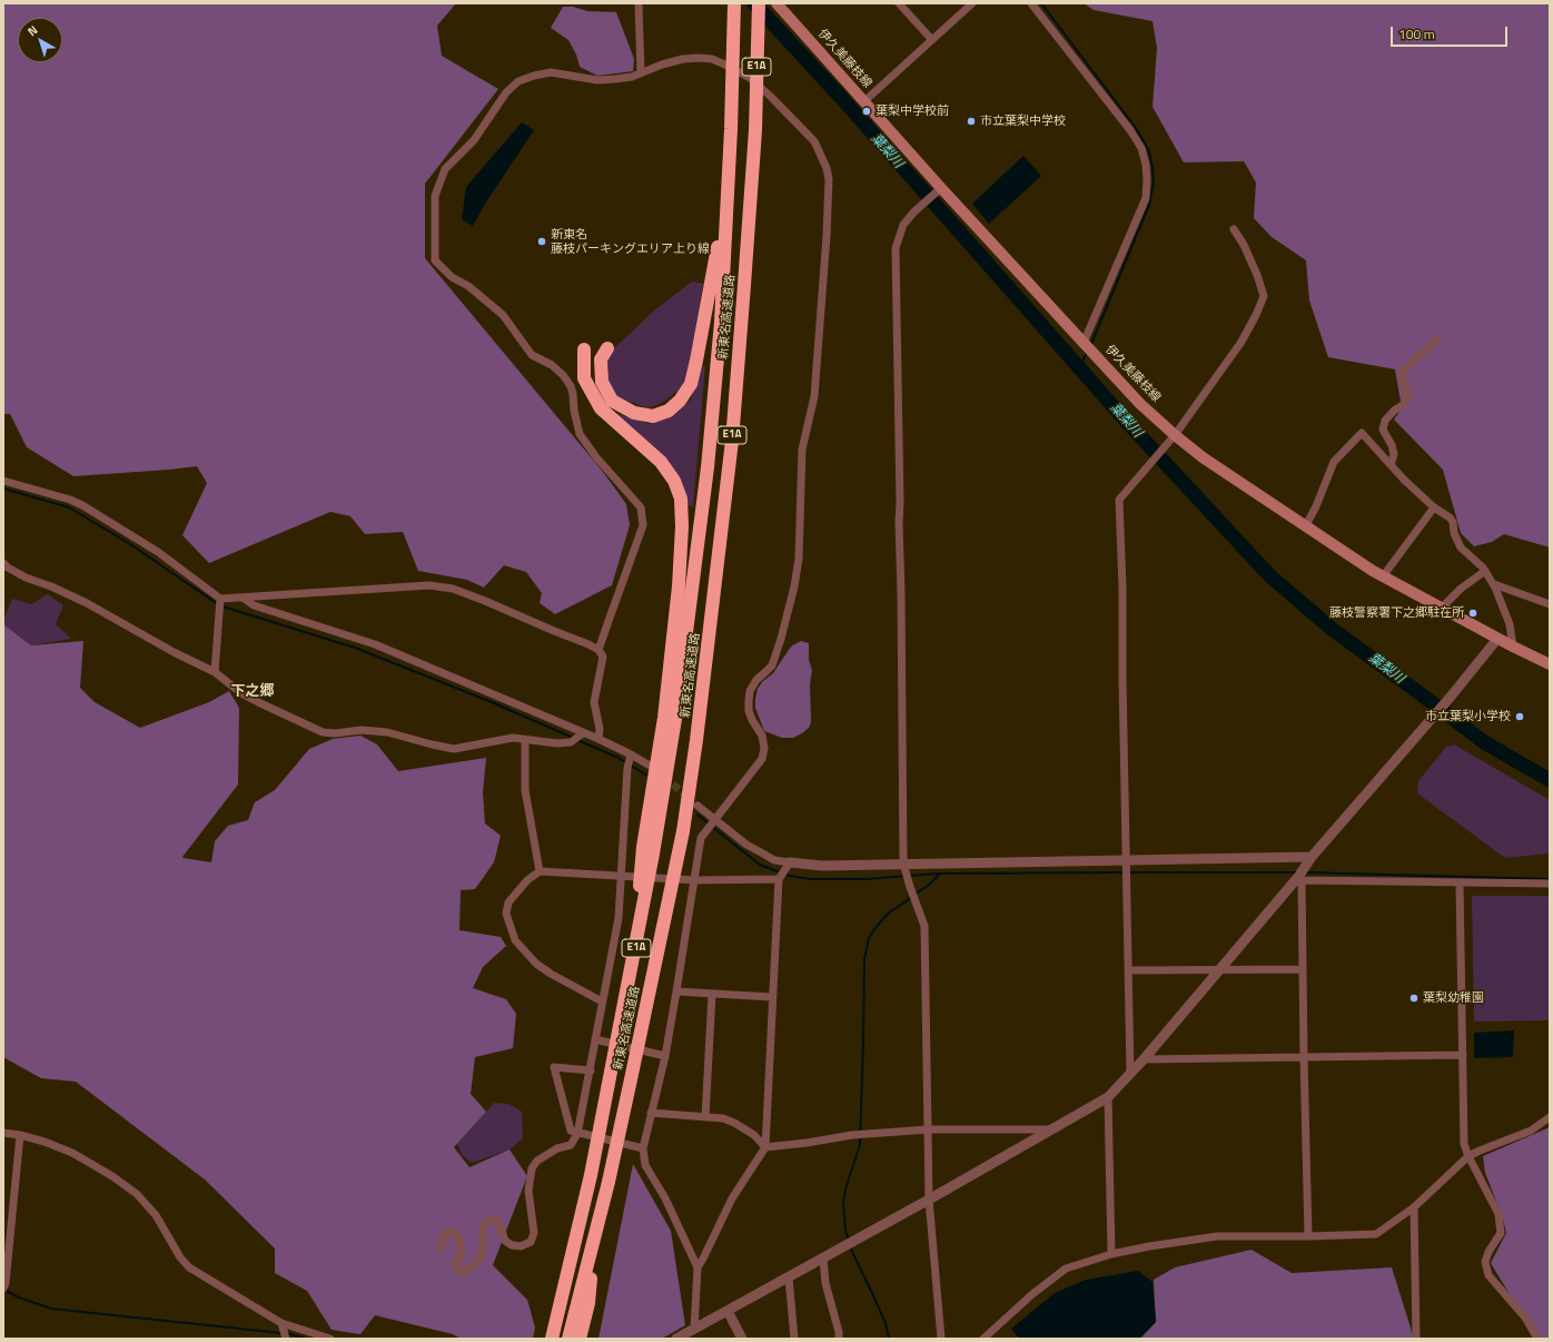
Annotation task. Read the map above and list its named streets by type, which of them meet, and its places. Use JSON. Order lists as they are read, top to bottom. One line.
{"streets":{"highway":["E1A","新東名高速道路"],"main road":["伊久美藤枝線"]},"districts":["下之郷"],"water":["葉梨川"],"places":["葉梨中学校前","市立葉梨中学校","新東名 藤枝パーキングエリア上り線","藤枝警察署下之郷駐在所","市立葉梨小学校","葉梨幼稚園"],"scale_bar":"100 m","north":"top left"}
